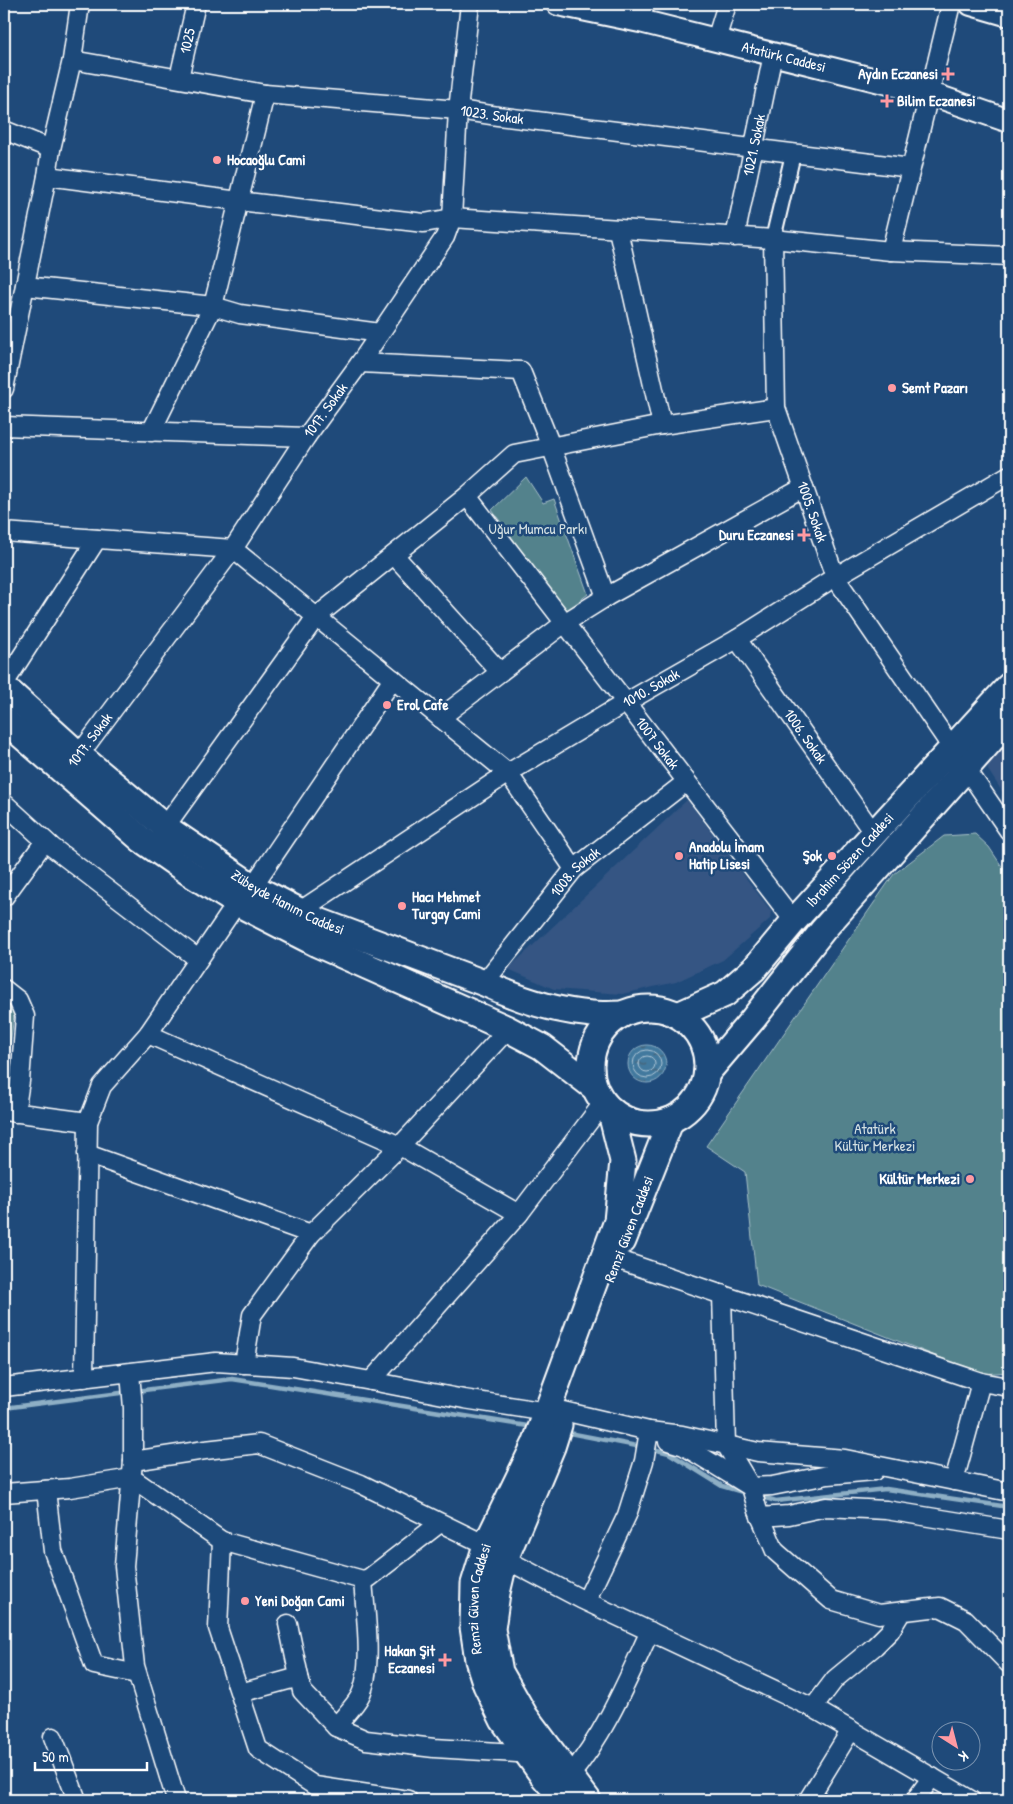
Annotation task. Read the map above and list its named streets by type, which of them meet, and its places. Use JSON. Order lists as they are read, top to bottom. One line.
{"streets":{"main road":["Ibrahim Sözen Caddesi","Zübeyde Hanım Caddesi","Remzi Güven Caddesi"],"street":["1025","Atatürk Caddesi","1023. Sokak","1021. Sokak","1017. Sokak","1005. Sokak","1010. Sokak","1006. Sokak","1007 Sokak","1008. Sokak"]},"crossings":[["1025","1023. Sokak"],["Atatürk Caddesi","1021. Sokak"],["1023. Sokak","1021. Sokak"],["1023. Sokak","1017. Sokak"],["1017. Sokak","Zübeyde Hanım Caddesi"],["1005. Sokak","1010. Sokak"],["1005. Sokak","Ibrahim Sözen Caddesi"],["1010. Sokak","1006. Sokak"],["1010. Sokak","1007 Sokak"],["1010. Sokak","Zübeyde Hanım Caddesi"],["1006. Sokak","Ibrahim Sözen Caddesi"],["1007 Sokak","Ibrahim Sözen Caddesi"],["1007 Sokak","1008. Sokak"],["Ibrahim Sözen Caddesi","Zübeyde Hanım Caddesi"],["Ibrahim Sözen Caddesi","Remzi Güven Caddesi"],["1008. Sokak","Zübeyde Hanım Caddesi"],["Zübeyde Hanım Caddesi","Remzi Güven Caddesi"]],"parks":["Uğur Mumcu Parkı","Atatürk Kültür Merkezi"],"places":{"health":["Aydın Eczanesi","Bilim Eczanesi","Duru Eczanesi","Hakan Şit Eczanesi"],"other":["Hocaoğlu Cami","Semt Pazarı","Erol Cafe","Anadolu İmam Hatip Lisesi","Şok","Hacı Mehmet Turgay Cami","Kültür Merkezi","Yeni Doğan Cami"]},"scale_bar":"50 m","north":"bottom right"}
